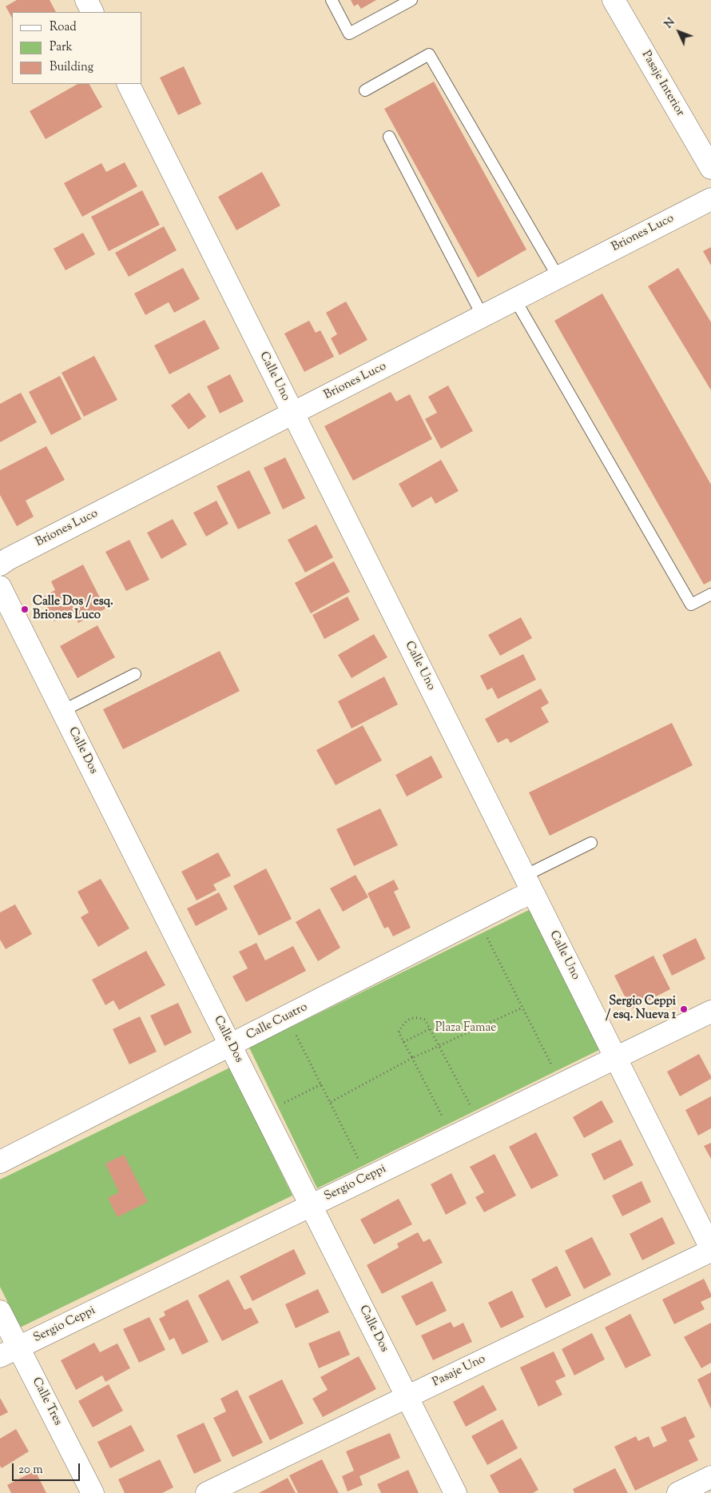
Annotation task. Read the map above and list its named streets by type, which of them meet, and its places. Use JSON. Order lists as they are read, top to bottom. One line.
{"streets":{"street":["Pasaje Interior","Briones Luco","Calle Uno","Calle Dos","Calle Cuatro","Sergio Ceppi","Pasaje Uno","Calle Tres"]},"crossings":[["Briones Luco","Calle Uno"],["Calle Uno","Calle Cuatro"],["Calle Uno","Sergio Ceppi"],["Calle Uno","Pasaje Uno"],["Calle Dos","Calle Cuatro"],["Calle Dos","Sergio Ceppi"],["Calle Dos","Pasaje Uno"],["Sergio Ceppi","Calle Tres"]],"parks":["Plaza Famae"],"places":["Calle Dos / esq. Briones Luco","Sergio Ceppi / esq. Nueva 1"],"legend":["Road","Park","Building"],"scale_bar":"20 m","north":"top left"}
